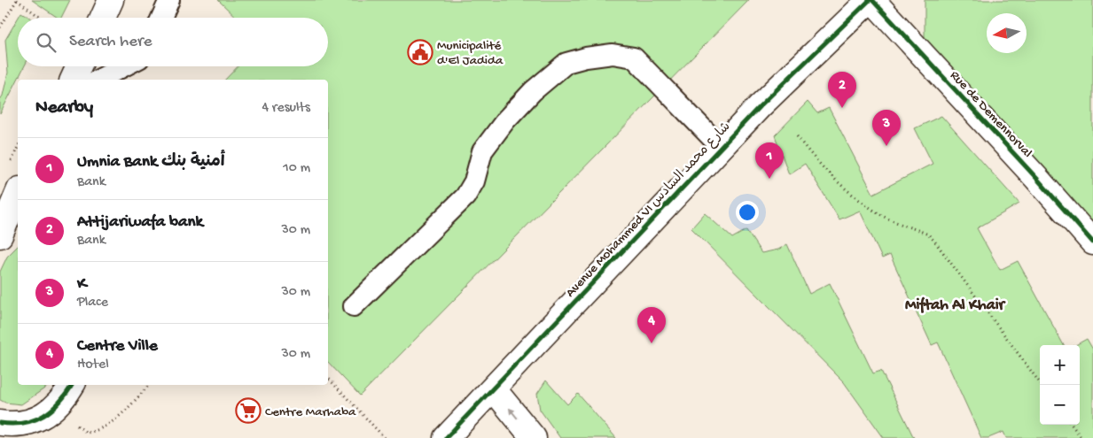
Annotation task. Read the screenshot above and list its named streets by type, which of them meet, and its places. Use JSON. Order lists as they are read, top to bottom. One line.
{"streets":{"street":["Rue de Demennorval","Avenue Mohammed VI شارع محمد السادس"]},"crossings":[["Rue de Demennorval","Avenue Mohammed VI شارع محمد السادس"]],"districts":["Miftah Al Khair"],"places":{"public building":["Municipalité d'El Jadida"],"supermarket":["Centre Marhaba"]},"north":"left","page":{"search":"Search here","pins":["2","3","1","4"],"heading":["Nearby","4 results"],"list":[{"mark":"1","name":"Umnia Bank أمنية بنك","note":"Bank","value":"10 m"},{"mark":"2","name":"Attijariwafa bank","note":"Bank","value":"30 m"},{"mark":"3","name":"K","note":"Place","value":"30 m"},{"mark":"4","name":"Centre Ville","note":"Hotel","value":"30 m"}],"map_buttons":["+","−"]}}
